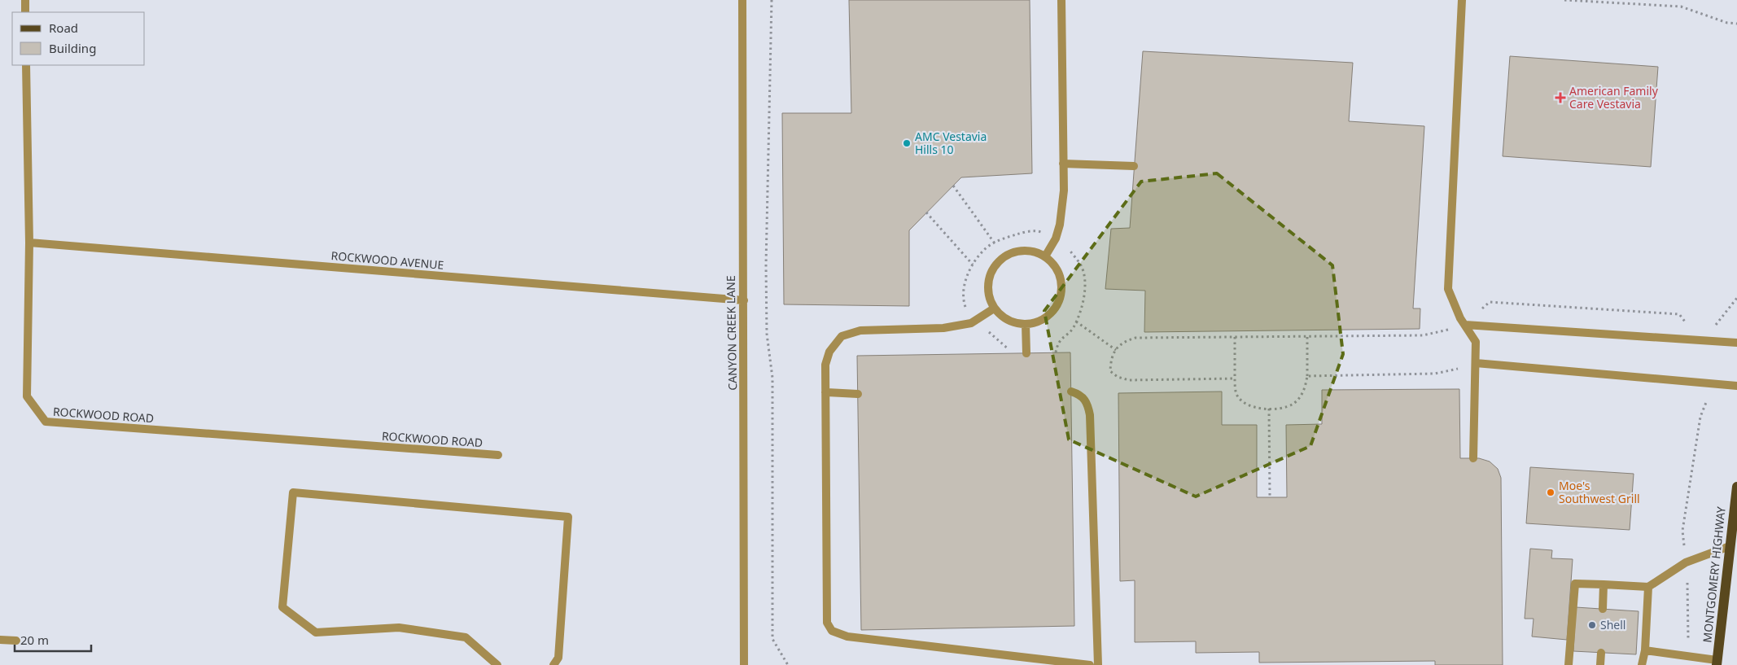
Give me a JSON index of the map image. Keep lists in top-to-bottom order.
{
  "streets": {
    "main road": ["MONTGOMERY HIGHWAY"],
    "street": ["ROCKWOOD AVENUE", "CANYON CREEK LANE", "ROCKWOOD ROAD"]
  },
  "crossings": [
    ["ROCKWOOD AVENUE", "CANYON CREEK LANE"],
    ["ROCKWOOD AVENUE", "ROCKWOOD ROAD"]
  ],
  "places": {
    "health": ["American Family Care Vestavia"],
    "other": ["AMC Vestavia Hills 10", "Moe's Southwest Grill", "Shell"]
  },
  "legend": ["Road", "Building"],
  "scale_bar": "20 m"
}
